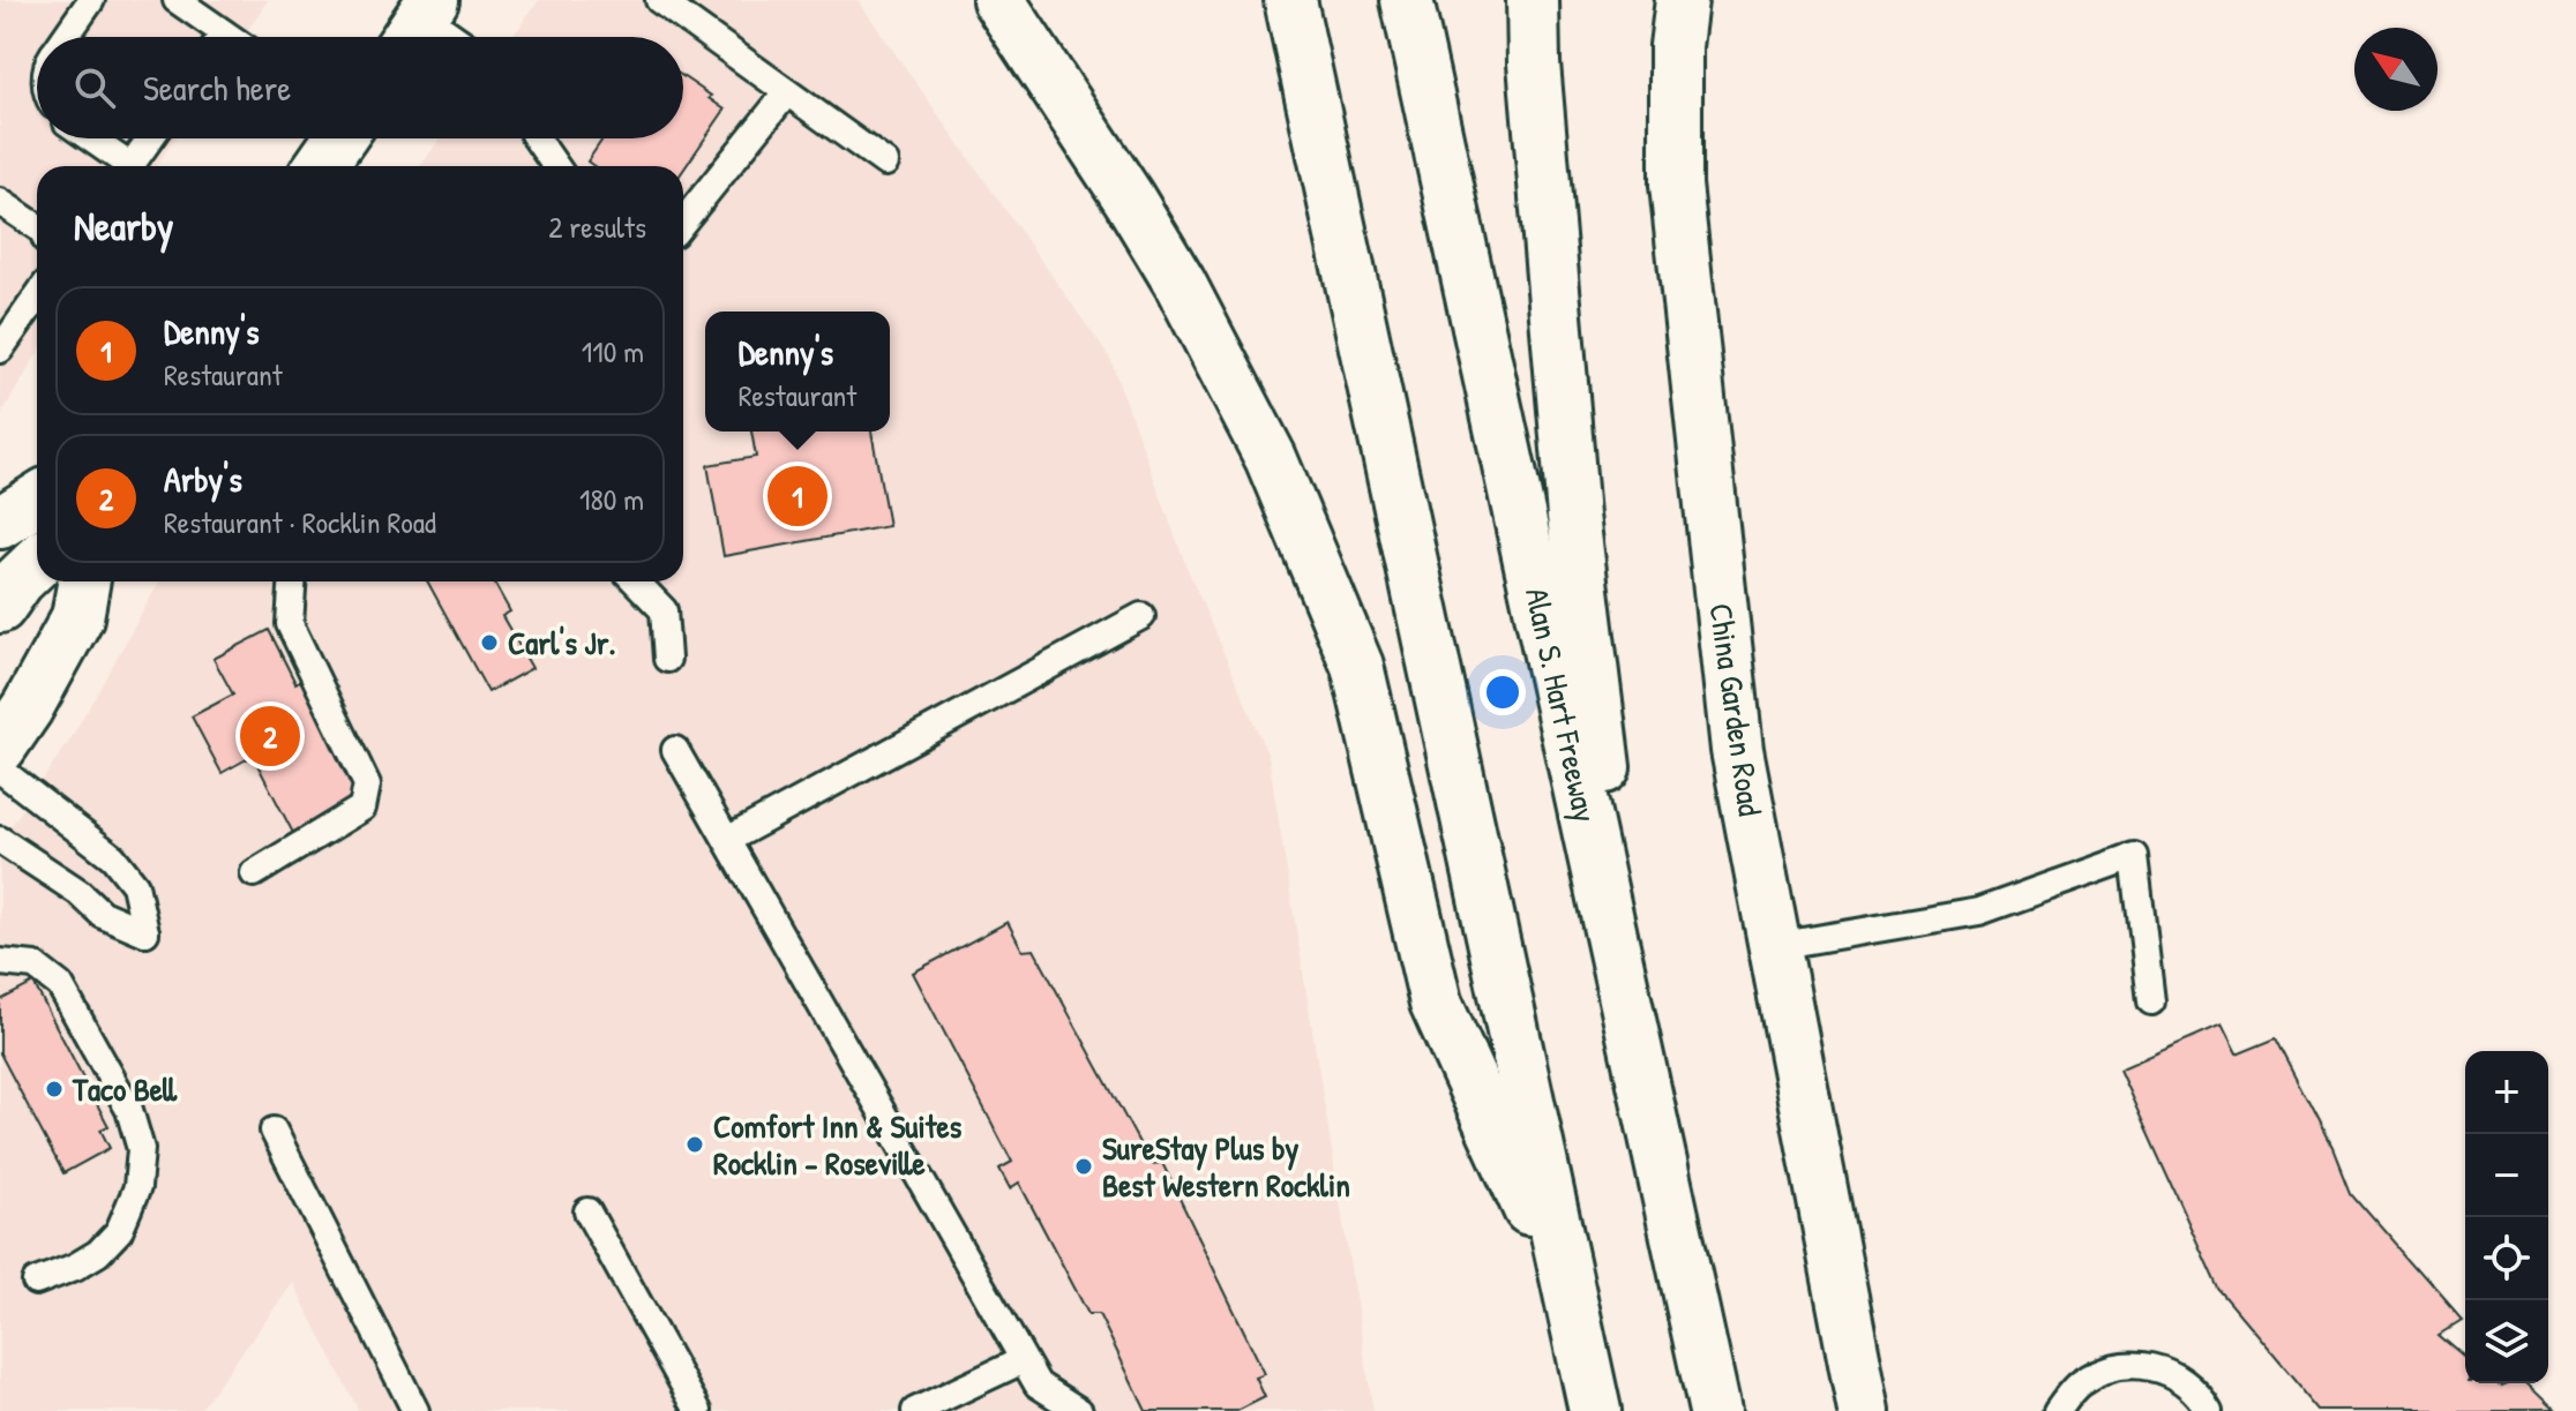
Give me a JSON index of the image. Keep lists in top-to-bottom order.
{
  "streets": {
    "main road": ["Alan S. Hart Freeway", "China Garden Road"]
  },
  "places": [
    "Carl's Jr.",
    "Taco Bell",
    "Comfort Inn & Suites Rocklin - Roseville",
    "SureStay Plus by Best Western Rocklin"
  ],
  "north": "top left",
  "page": {
    "search": "Search here",
    "heading": ["Nearby", "2 results"],
    "list": [
      {
        "mark": "1",
        "name": "Denny's",
        "note": "Restaurant",
        "value": "110 m"
      },
      {
        "mark": "2",
        "name": "Arby's",
        "note": "Restaurant · Rocklin Road",
        "value": "180 m"
      }
    ],
    "popup": ["Denny's", "Restaurant"],
    "pins": ["1", "2"],
    "map_buttons": ["+", "−"]
  }
}
